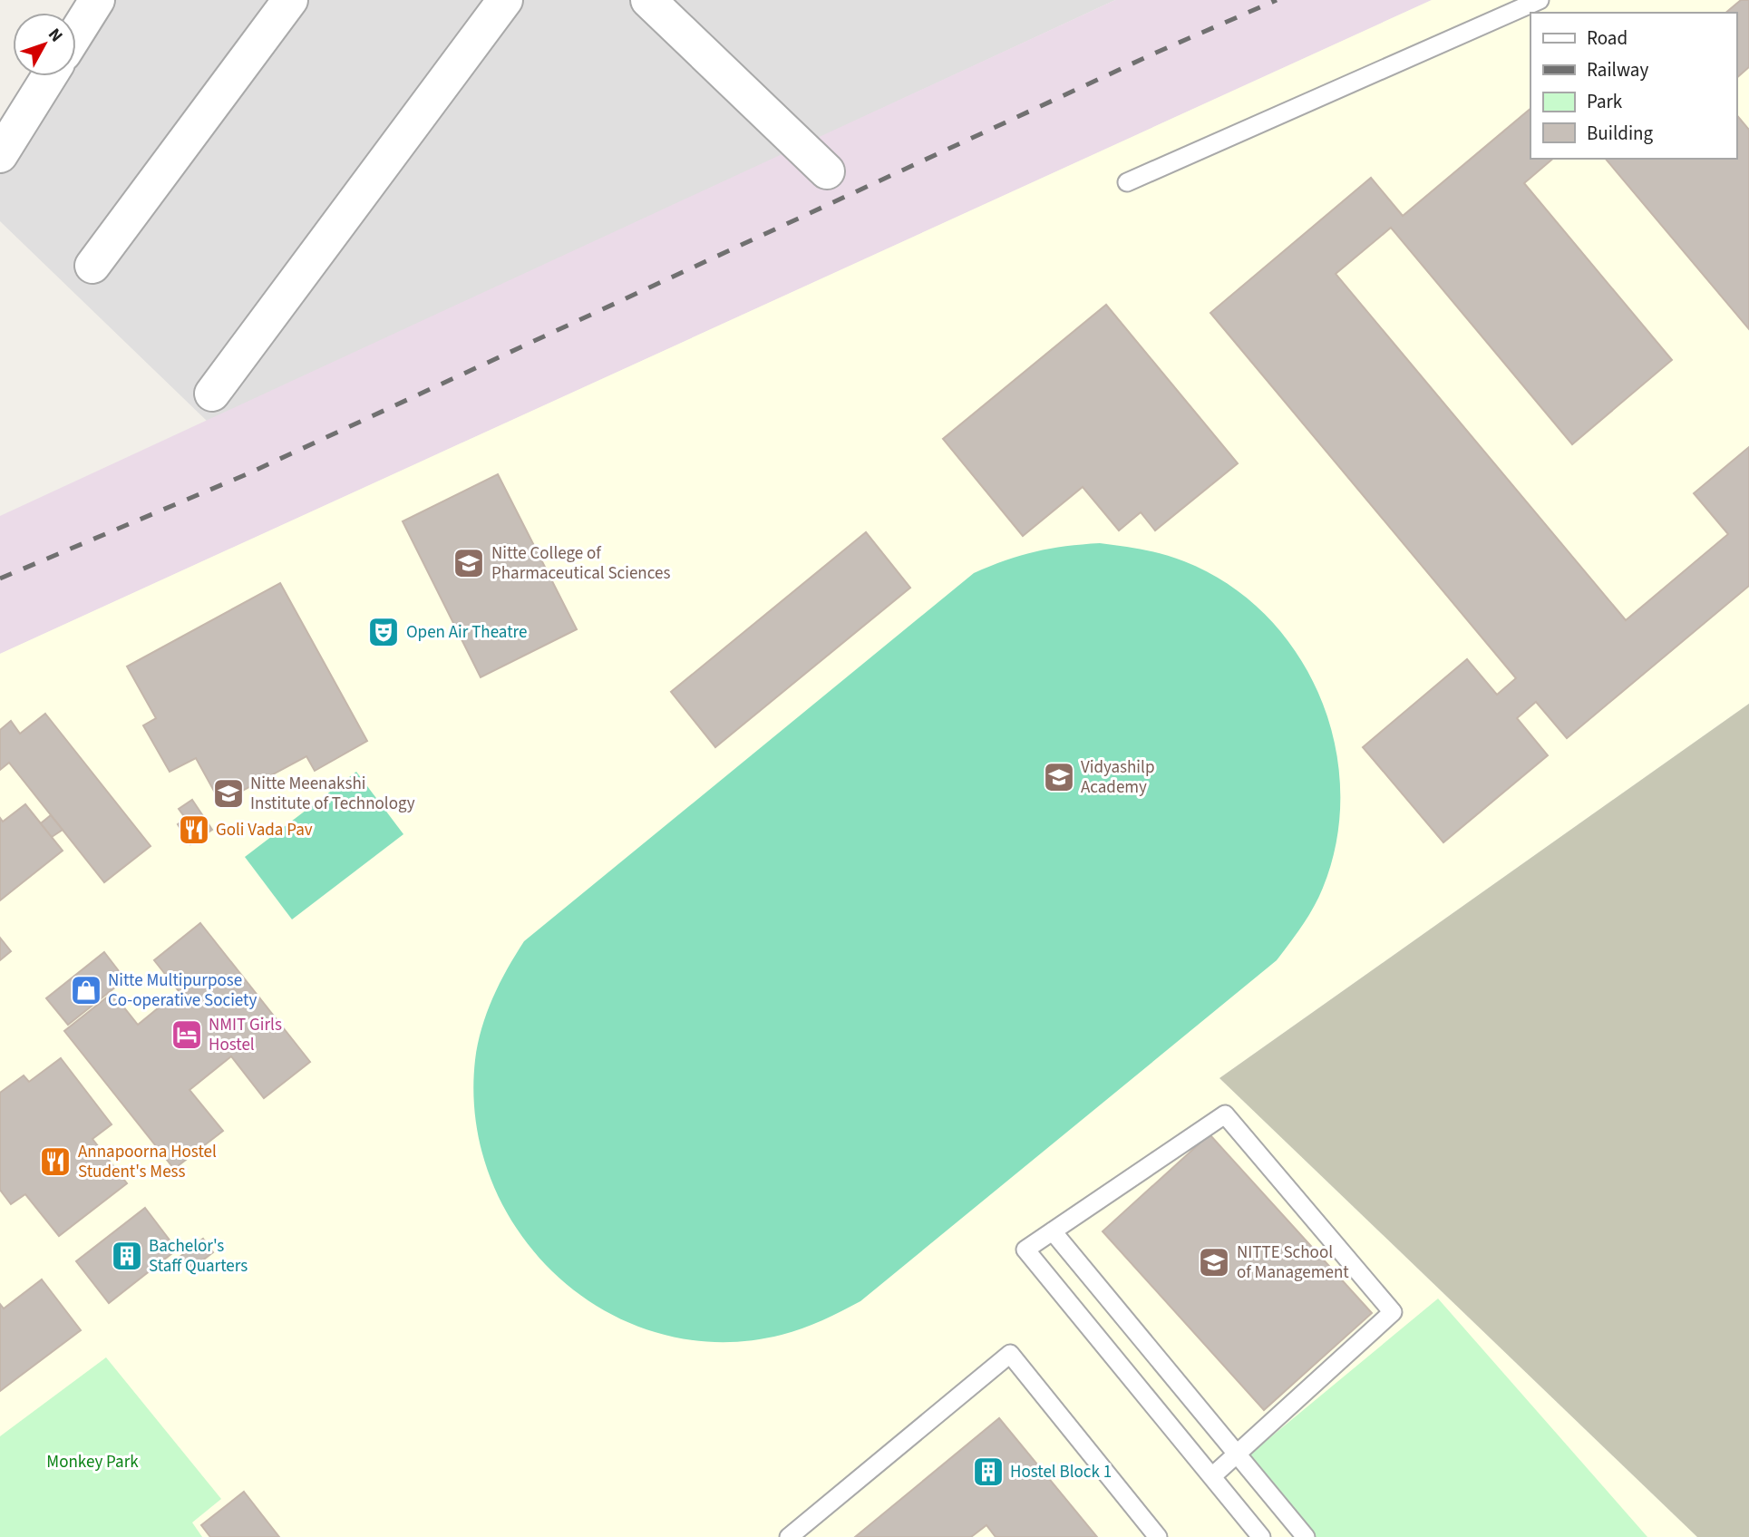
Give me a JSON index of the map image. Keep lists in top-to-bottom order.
{
  "parks": ["Monkey Park"],
  "places": {
    "school or university": [
      "Nitte College of Pharmaceutical Sciences",
      "Vidyashilp Academy",
      "Nitte Meenakshi Institute of Technology",
      "NITTE School of Management"
    ],
    "theatre": ["Open Air Theatre"],
    "restaurant": ["Goli Vada Pav", "Annapoorna Hostel Student's Mess"],
    "shop": ["Nitte Multipurpose Co-operative Society"],
    "hotel": ["NMIT Girls Hostel"],
    "building": ["Bachelor's Staff Quarters", "Hostel Block 1"]
  },
  "legend": [
    "Road",
    "Railway",
    "Park",
    "Building"
  ],
  "north": "top right"
}
